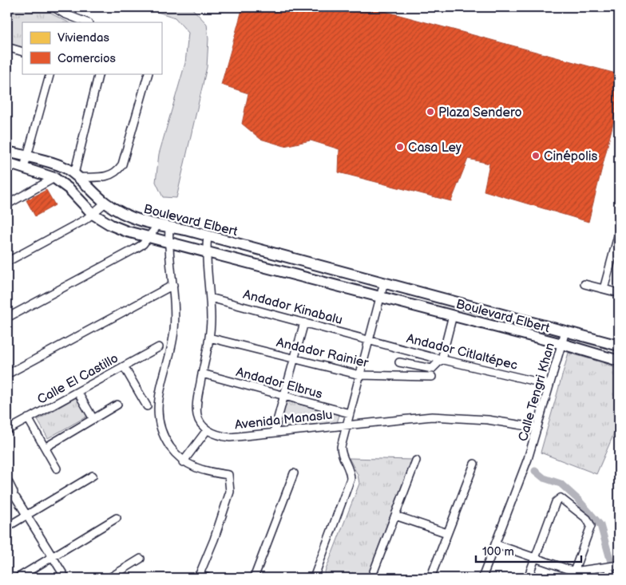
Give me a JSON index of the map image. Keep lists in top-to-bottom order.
{
  "streets": {
    "street": [
      "Boulevard Elbert",
      "Andador Kinabalu",
      "Andador Citlaltépec",
      "Andador Rainier",
      "Calle El Castillo",
      "Andador Elbrus",
      "Calle Tengri Khan",
      "Avenida Manaslu"
    ]
  },
  "crossings": [
    ["Boulevard Elbert", "Calle Tengri Khan"],
    ["Andador Kinabalu", "Andador Citlaltépec"],
    ["Andador Citlaltépec", "Calle Tengri Khan"],
    ["Calle Tengri Khan", "Avenida Manaslu"]
  ],
  "places": ["Plaza Sendero", "Casa Ley", "Cinépolis"],
  "legend": ["Viviendas", "Comercios"],
  "scale_bar": "100 m"
}
